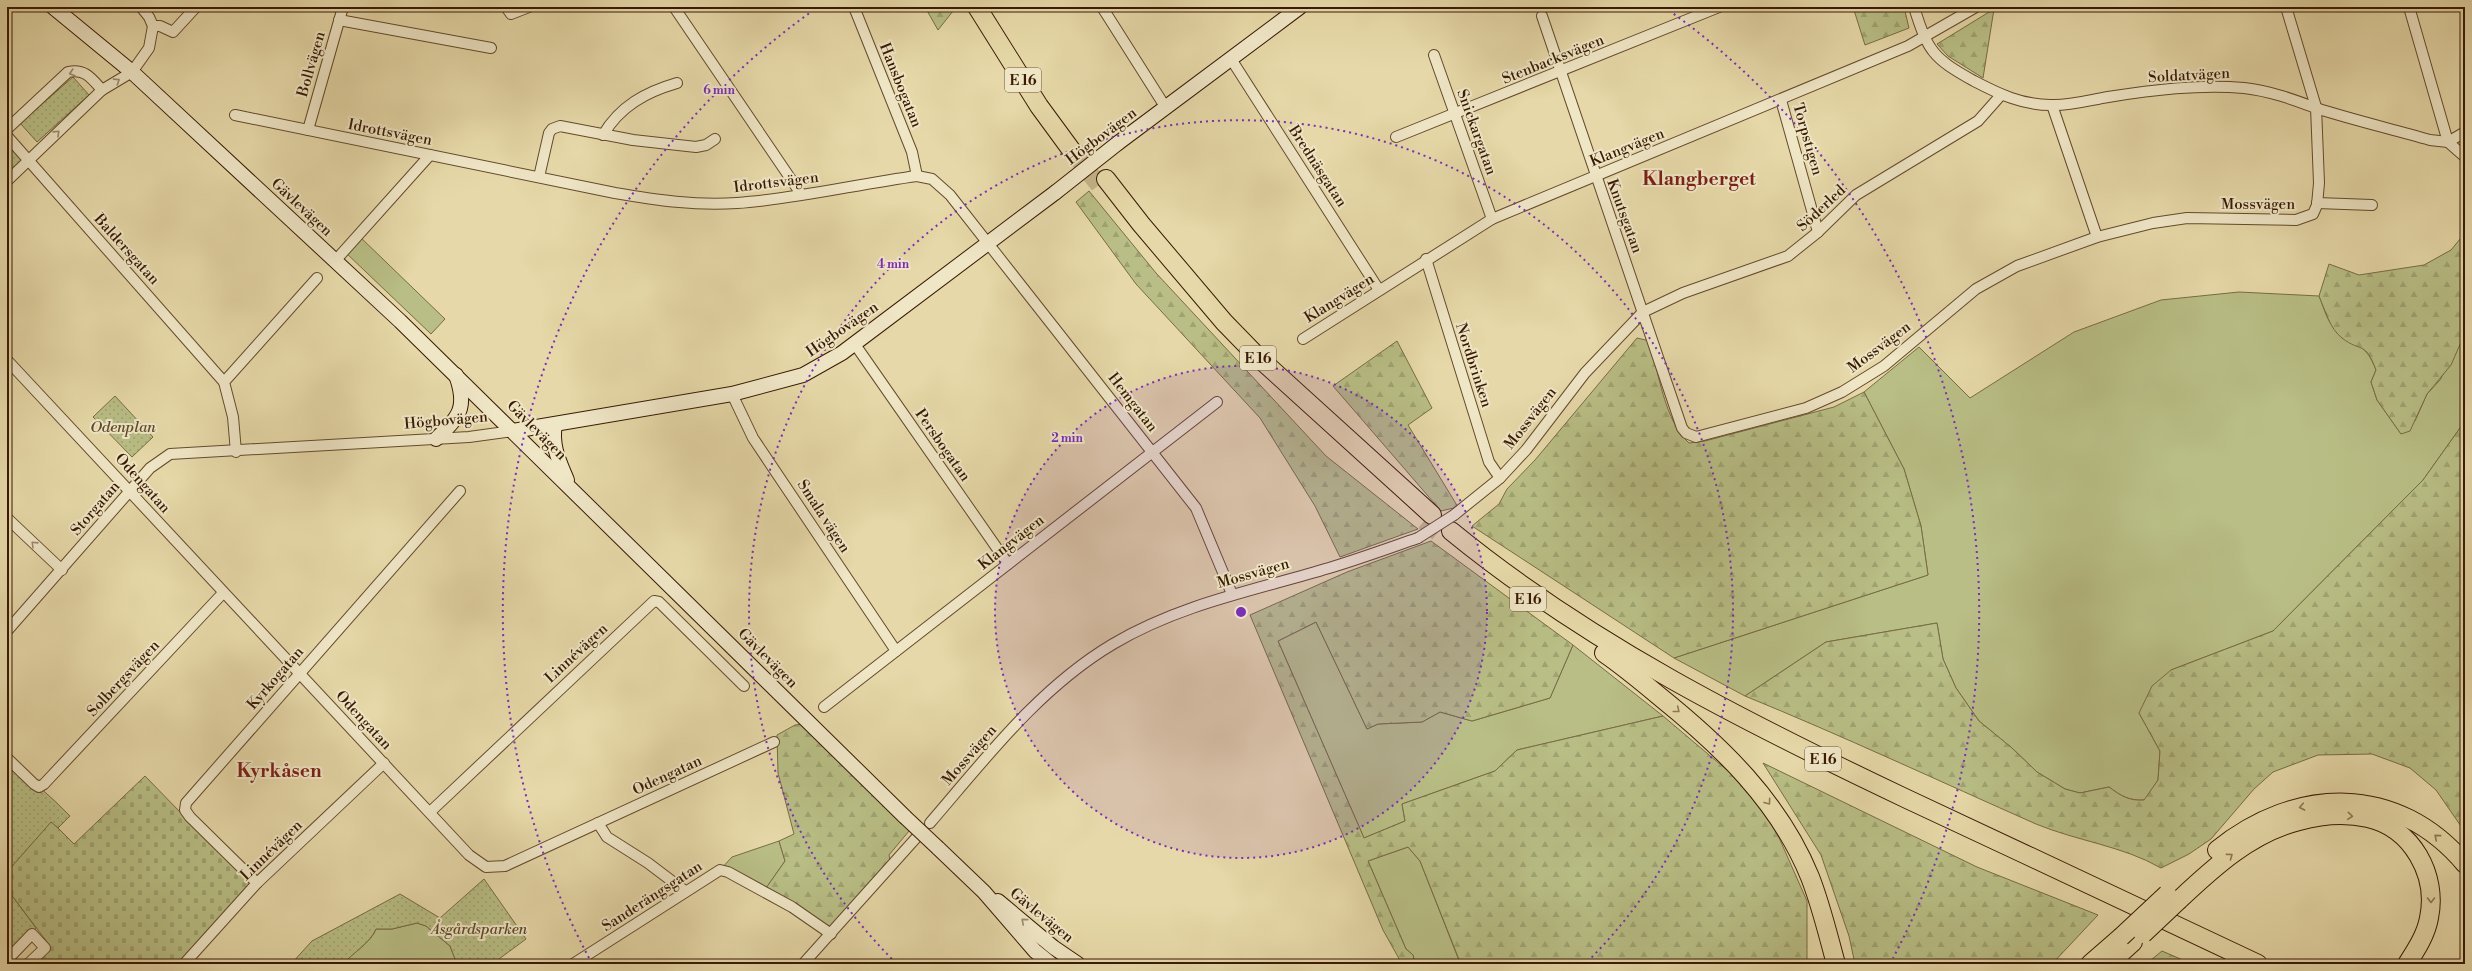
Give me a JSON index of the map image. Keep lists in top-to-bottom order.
{
  "streets": {
    "highway": ["E 16"],
    "main road": ["Högbovägen", "Gävlevägen"],
    "street": [
      "Stenbacksvägen",
      "Bollvägen",
      "Soldatvägen",
      "Hansbogatan",
      "Idrottsvägen",
      "Snickargatan",
      "Torpstigen",
      "Klangvägen",
      "Brednäsgatan",
      "Mossvägen",
      "Söderled",
      "Knutsgatan",
      "Baldersgatan",
      "Nordbrinken",
      "Hemgatan",
      "Persbogatan",
      "Odengatan",
      "Storgatan",
      "Smala vägen",
      "Linnévägen",
      "Solbergsvägen",
      "Kyrkogatan",
      "Sanderängsgatan"
    ]
  },
  "crossings": [
    ["Stenbacksvägen", "Snickargatan"],
    ["Stenbacksvägen", "Knutsgatan"],
    ["Bollvägen", "Idrottsvägen"],
    ["Soldatvägen", "Klangvägen"],
    ["Soldatvägen", "Mossvägen"],
    ["Soldatvägen", "Söderled"],
    ["E 16", "Mossvägen"],
    ["Hansbogatan", "Idrottsvägen"],
    ["Idrottsvägen", "Högbovägen"],
    ["Idrottsvägen", "Hemgatan"],
    ["Snickargatan", "Klangvägen"],
    ["Högbovägen", "Brednäsgatan"],
    ["Högbovägen", "Gävlevägen"],
    ["Högbovägen", "Hemgatan"],
    ["Högbovägen", "Persbogatan"],
    ["Högbovägen", "Storgatan"],
    ["Högbovägen", "Smala vägen"],
    ["Torpstigen", "Klangvägen"],
    ["Torpstigen", "Söderled"],
    ["Klangvägen", "Brednäsgatan"],
    ["Klangvägen", "Knutsgatan"],
    ["Klangvägen", "Nordbrinken"],
    ["Klangvägen", "Hemgatan"],
    ["Klangvägen", "Persbogatan"],
    ["Klangvägen", "Smala vägen"],
    ["Mossvägen", "Söderled"],
    ["Mossvägen", "Knutsgatan"],
    ["Mossvägen", "Nordbrinken"],
    ["Mossvägen", "Hemgatan"],
    ["Söderled", "Knutsgatan"],
    ["Odengatan", "Storgatan"],
    ["Odengatan", "Linnévägen"],
    ["Odengatan", "Solbergsvägen"],
    ["Odengatan", "Kyrkogatan"],
    ["Linnévägen", "Kyrkogatan"]
  ],
  "districts": ["Klangberget", "Kyrkåsen"],
  "parks": ["Odenplan", "Åsgårdsparken"],
  "rings": ["6 min", "4 min", "2 min"]
}
